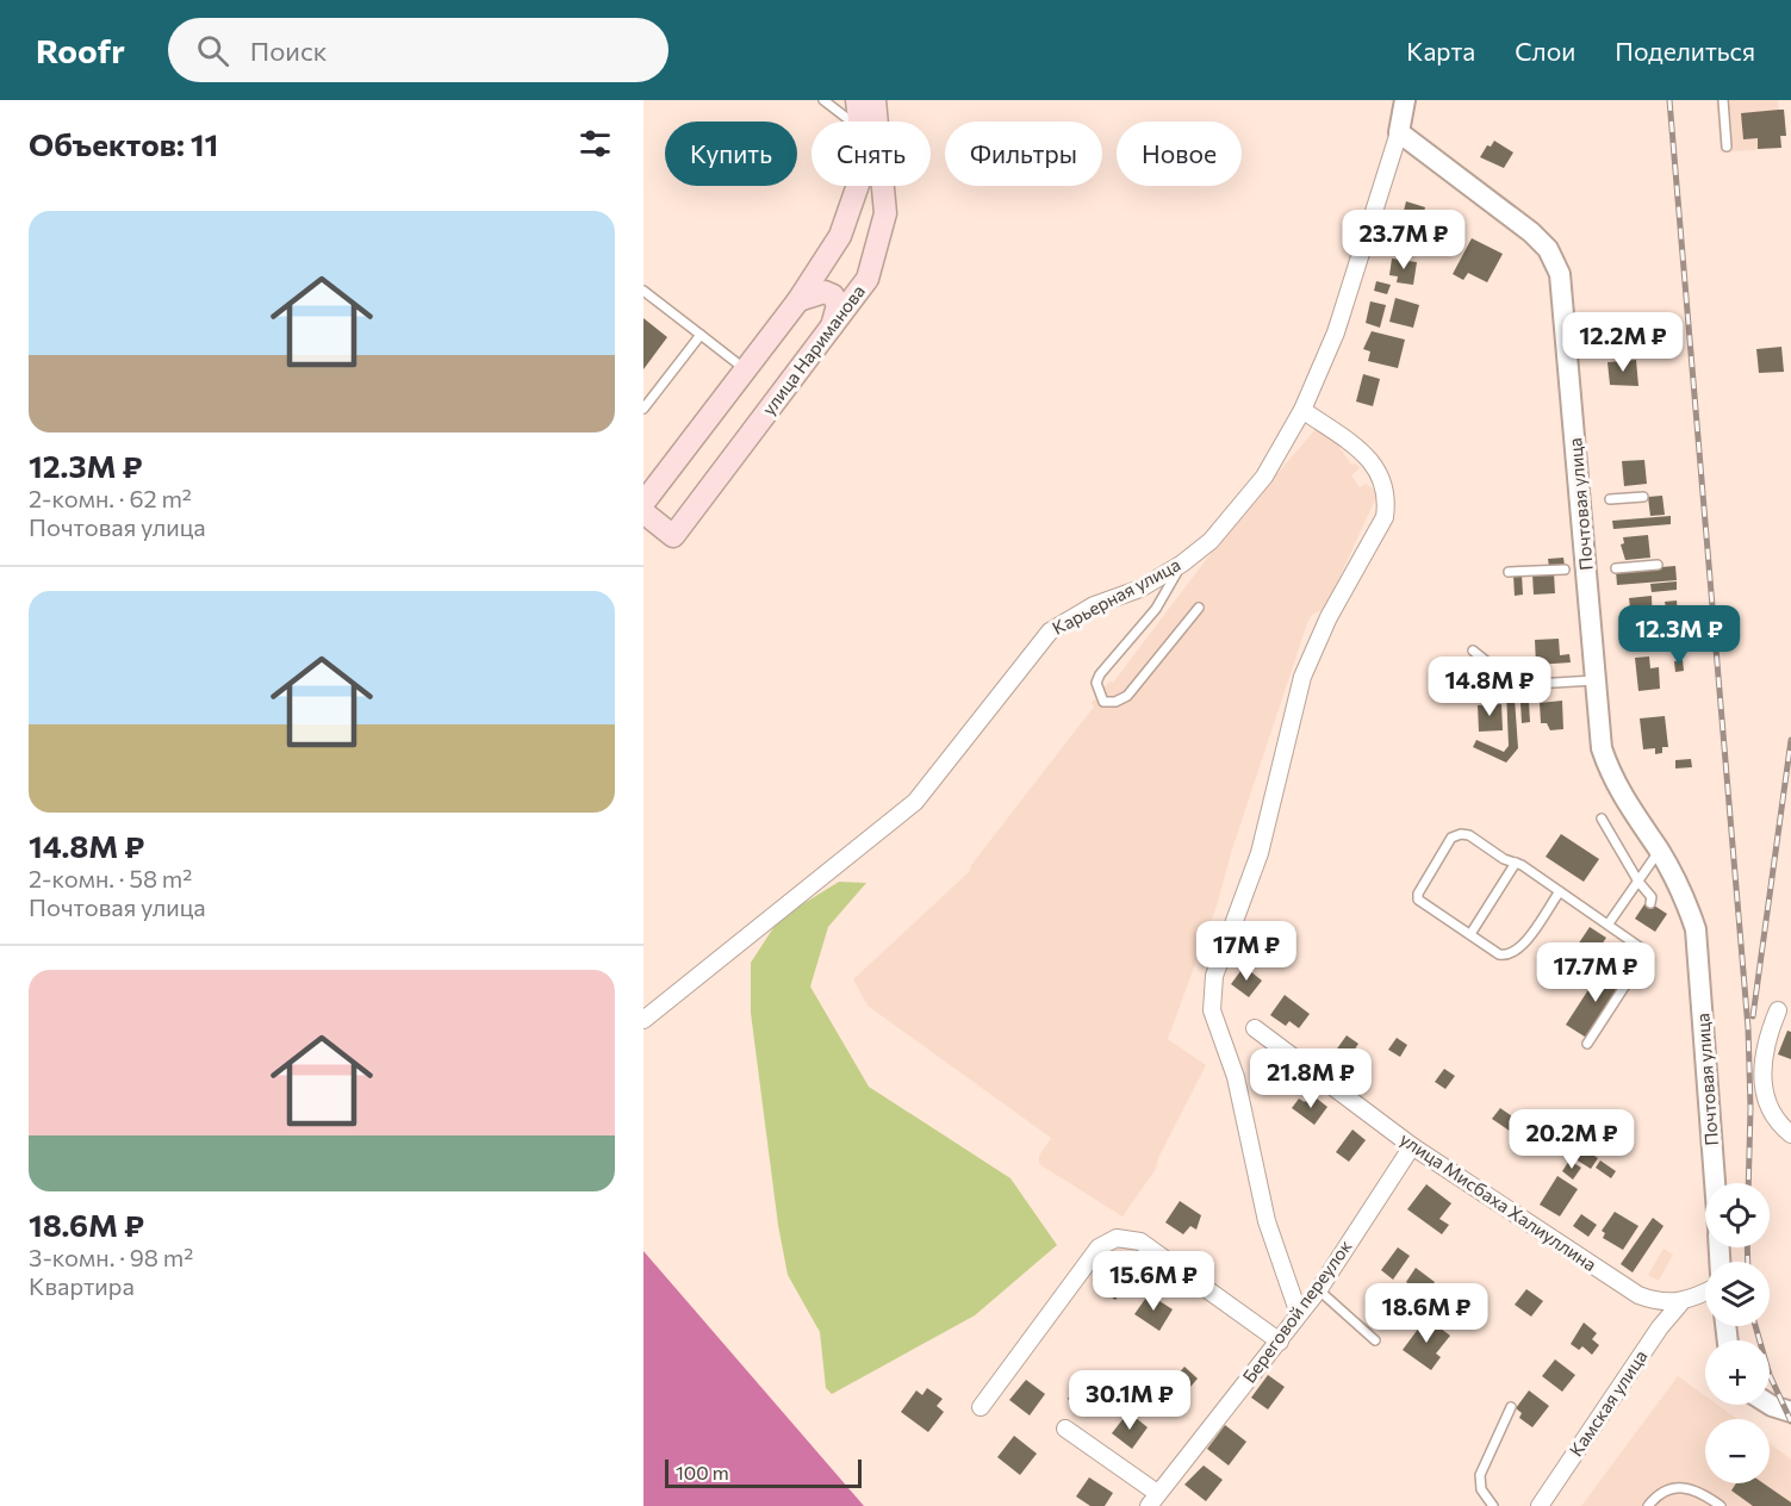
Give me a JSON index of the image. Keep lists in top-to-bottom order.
{
  "streets": {
    "main road": ["улица Нариманова"],
    "street": [
      "Почтовая улица",
      "Карьерная улица",
      "улица Мисбаха Халиуллина",
      "Береговой переулок",
      "Камская улица"
    ]
  },
  "crossings": [
    ["Почтовая улица", "Карьерная улица"],
    ["улица Мисбаха Халиуллина", "Береговой переулок"],
    ["улица Мисбаха Халиуллина", "Камская улица"]
  ],
  "scale_bar": "100 m",
  "page": {
    "header": "Roofr",
    "search": "Поиск",
    "nav": ["Карта", "Слои", "Поделиться"],
    "heading": "Объектов: 11",
    "chip": [
      "Купить",
      "Снять",
      "Фильтры",
      "Новое"
    ],
    "list": [
      {
        "name": "12.3M ₽",
        "note": "2-комн. · 62 m² · Почтовая улица"
      },
      {
        "name": "14.8M ₽",
        "note": "2-комн. · 58 m² · Почтовая улица"
      },
      {
        "name": "18.6M ₽",
        "note": "3-комн. · 98 m² · Квартира"
      }
    ],
    "price": [
      "23.7M ₽",
      "12.2M ₽",
      "12.3M ₽",
      "14.8M ₽",
      "17M ₽",
      "17.7M ₽",
      "21.8M ₽",
      "20.2M ₽",
      "15.6M ₽",
      "18.6M ₽",
      "30.1M ₽"
    ],
    "map_buttons": ["+", "−"],
    "scale": "100 m"
  }
}
